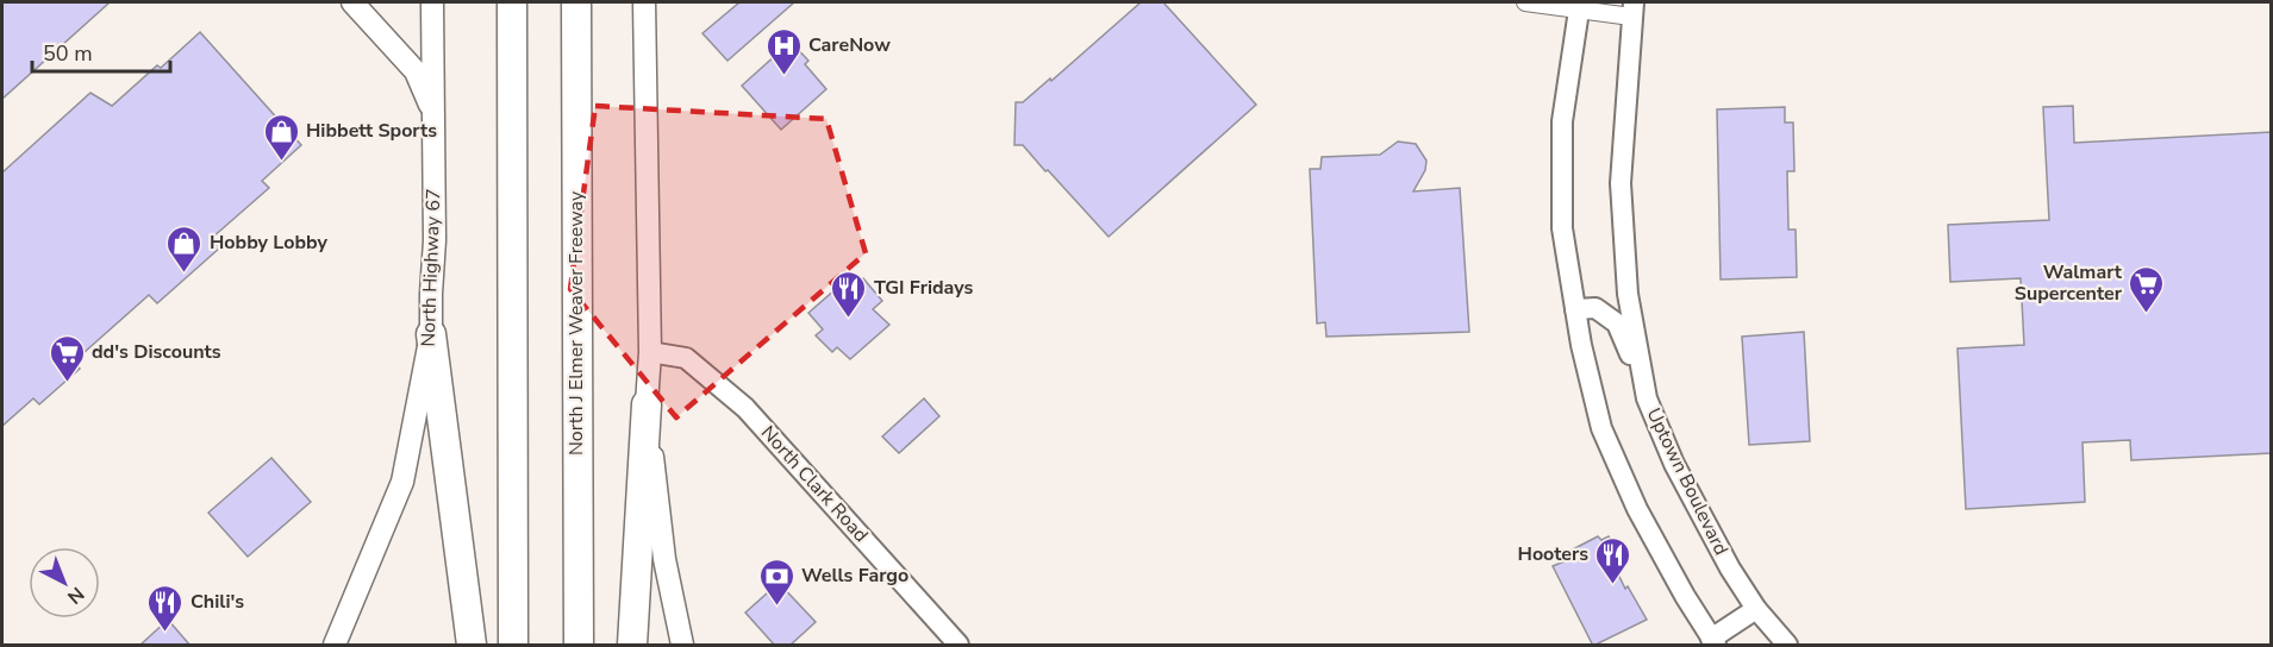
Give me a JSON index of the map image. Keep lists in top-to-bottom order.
{
  "streets": {
    "highway": ["North J Elmer Weaver Freeway"],
    "main road": ["North Highway 67"],
    "street": ["Uptown Boulevard", "North Clark Road"]
  },
  "places": {
    "hospital": ["CareNow"],
    "shop": ["Hibbett Sports", "Hobby Lobby"],
    "supermarket": ["Walmart Supercenter", "dd's Discounts"],
    "restaurant": ["TGI Fridays", "Hooters", "Chili's"],
    "bank": ["Wells Fargo"]
  },
  "scale_bar": "50 m",
  "north": "bottom right"
}
